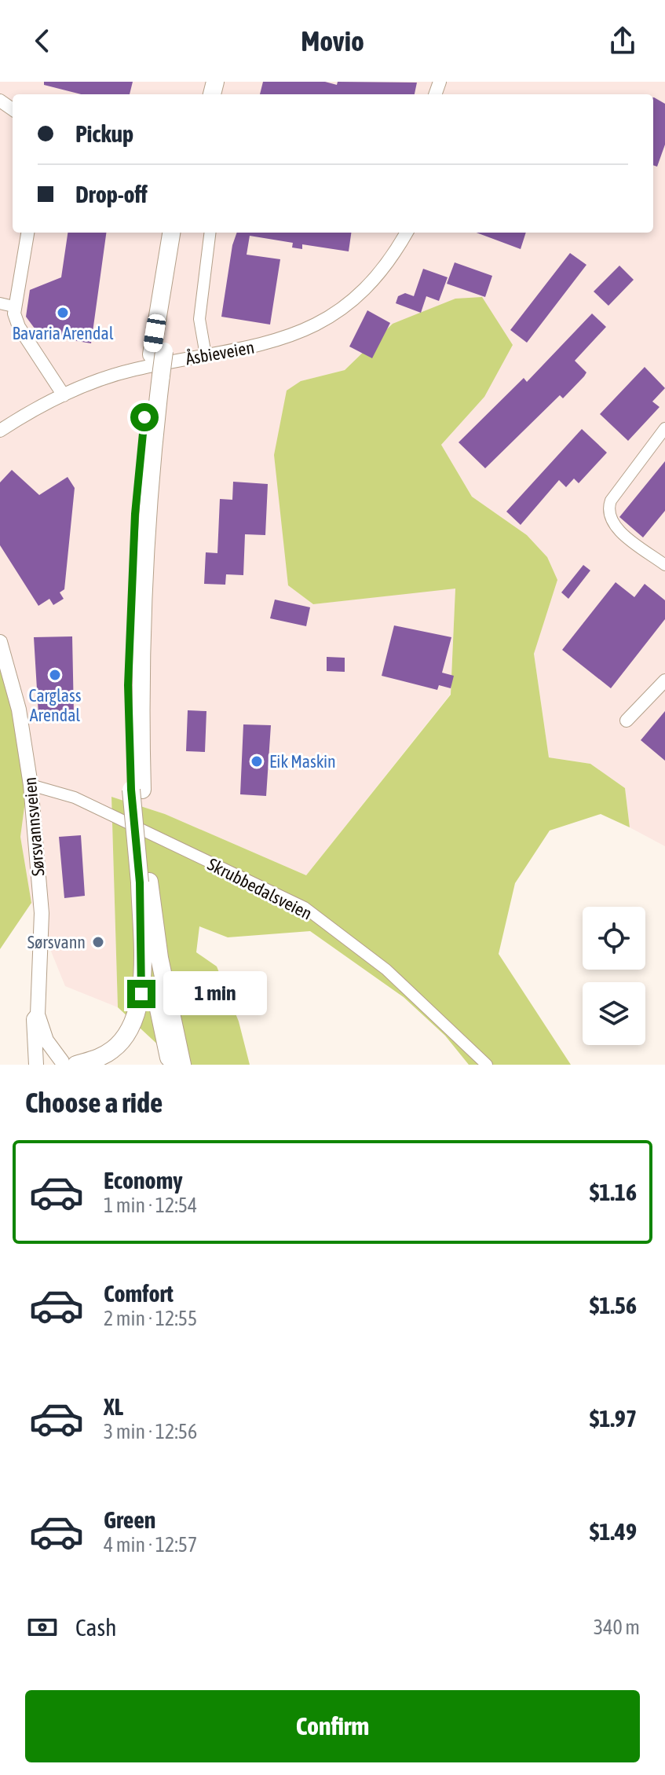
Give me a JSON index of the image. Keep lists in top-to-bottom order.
{
  "streets": {
    "main road": ["Sørsvannsveien"],
    "street": ["Åsbieveien", "Skrubbedalsveien"]
  },
  "crossings": [
    ["Sørsvannsveien", "Skrubbedalsveien"]
  ],
  "places": [
    "Bavaria Arendal",
    "Carglass Arendal",
    "Eik Maskin",
    "Sørsvann"
  ],
  "page": {
    "header": "Movio",
    "banner": ["Pickup", "Drop-off"],
    "bubble": "1 min",
    "heading": "Choose a ride",
    "list": [
      {
        "name": "Economy",
        "note": "1 min · 12:54",
        "value": "$1.16"
      },
      {
        "name": "Comfort",
        "note": "2 min · 12:55",
        "value": "$1.56"
      },
      {
        "name": "XL",
        "note": "3 min · 12:56",
        "value": "$1.97"
      },
      {
        "name": "Green",
        "note": "4 min · 12:57",
        "value": "$1.49"
      }
    ],
    "pay": ["Cash", "340 m"],
    "buttons": "Confirm"
  }
}
